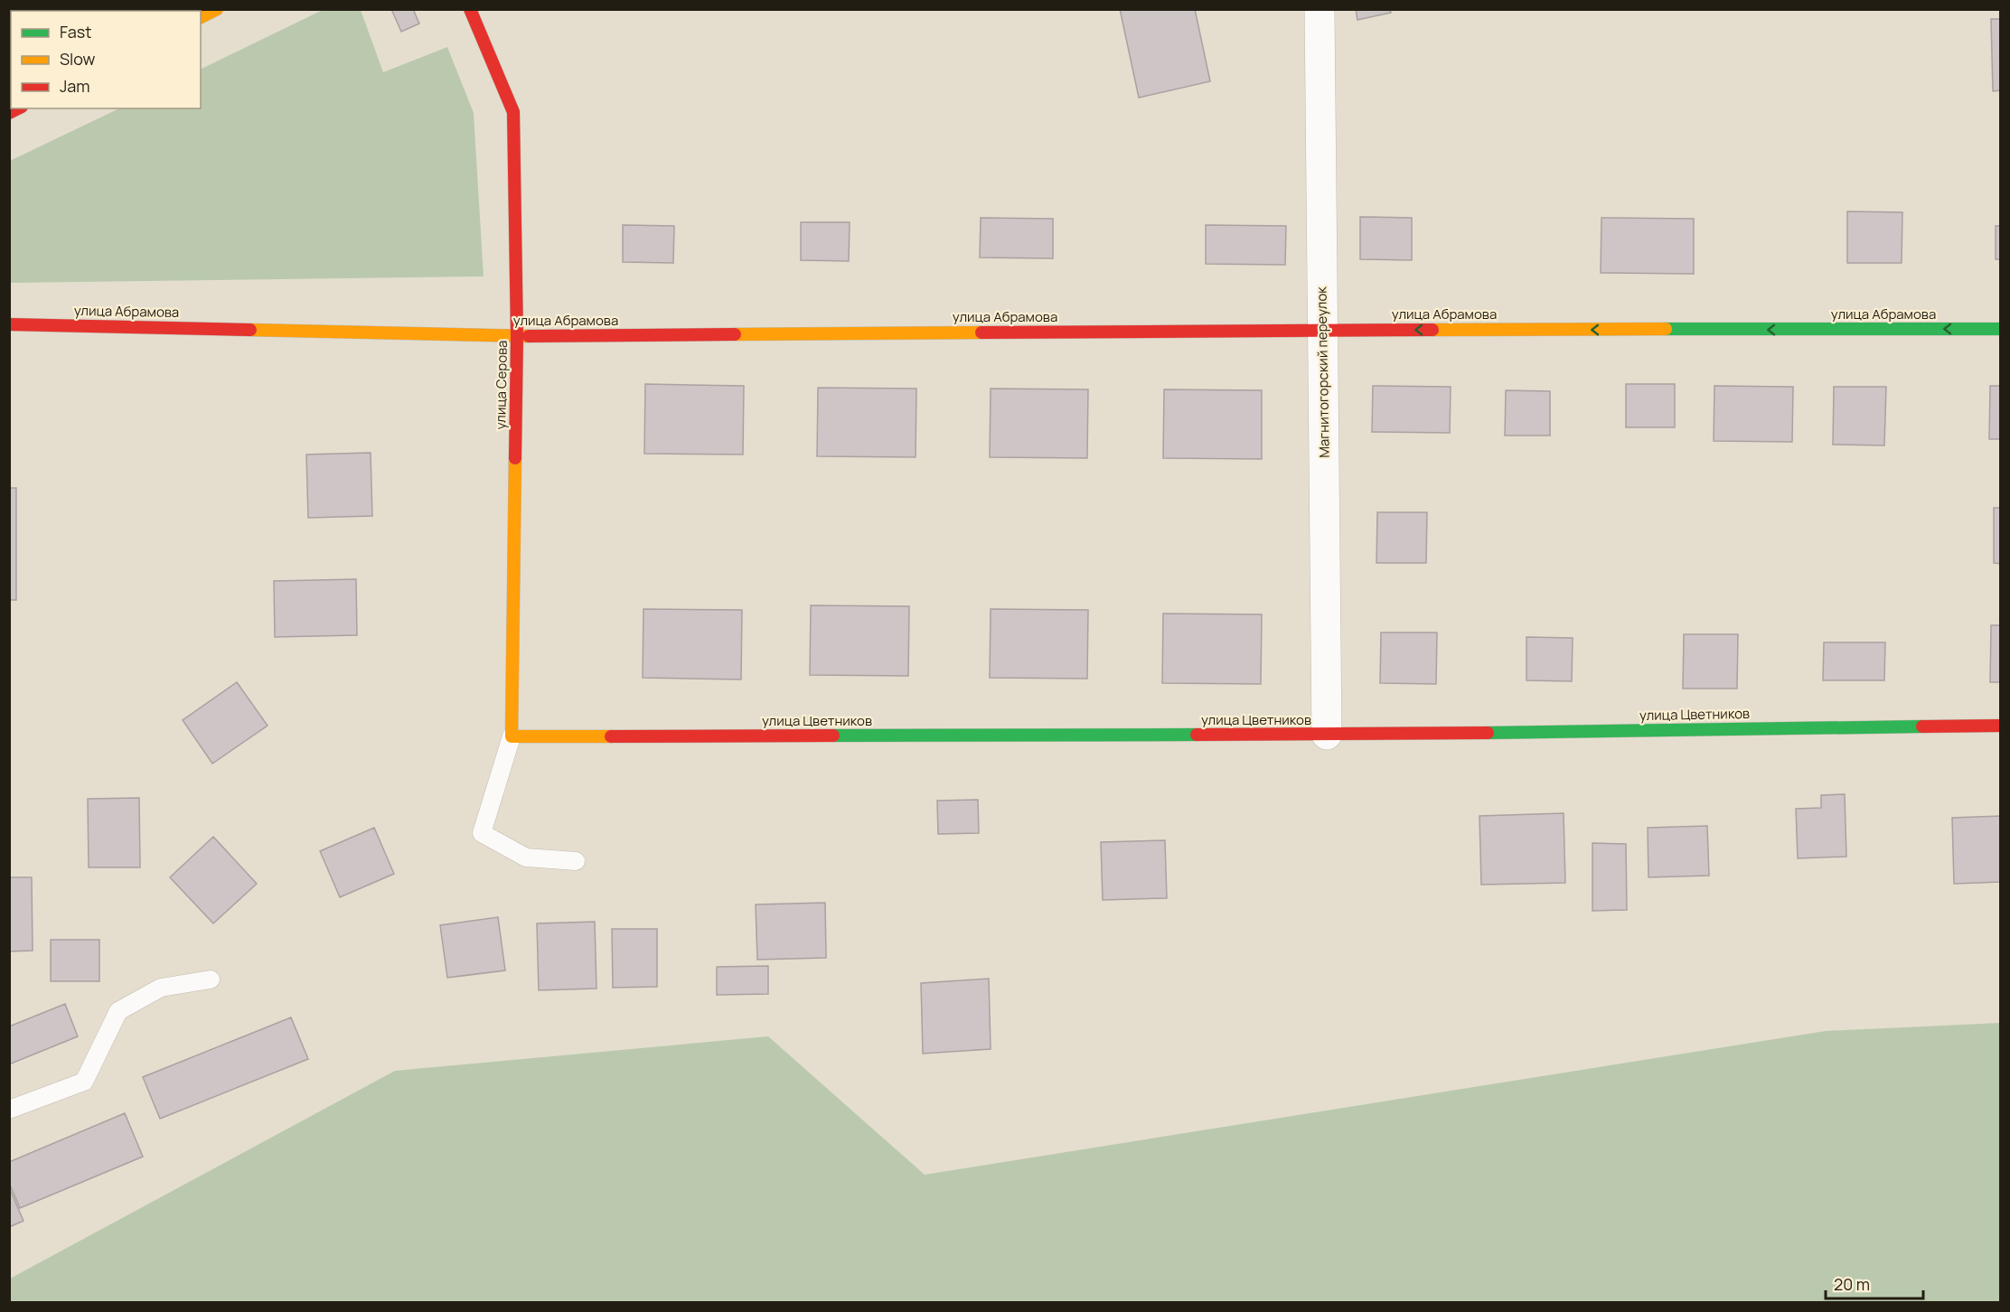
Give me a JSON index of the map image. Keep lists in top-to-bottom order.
{
  "streets": {
    "street": [
      "улица Абрамова",
      "Магнитогорский переулок",
      "улица Серова",
      "улица Цветников"
    ]
  },
  "crossings": [
    ["улица Абрамова", "Магнитогорский переулок"],
    ["улица Абрамова", "улица Серова"],
    ["Магнитогорский переулок", "улица Цветников"],
    ["улица Серова", "улица Цветников"]
  ],
  "legend": ["Fast", "Slow", "Jam"],
  "scale_bar": "20 m"
}
